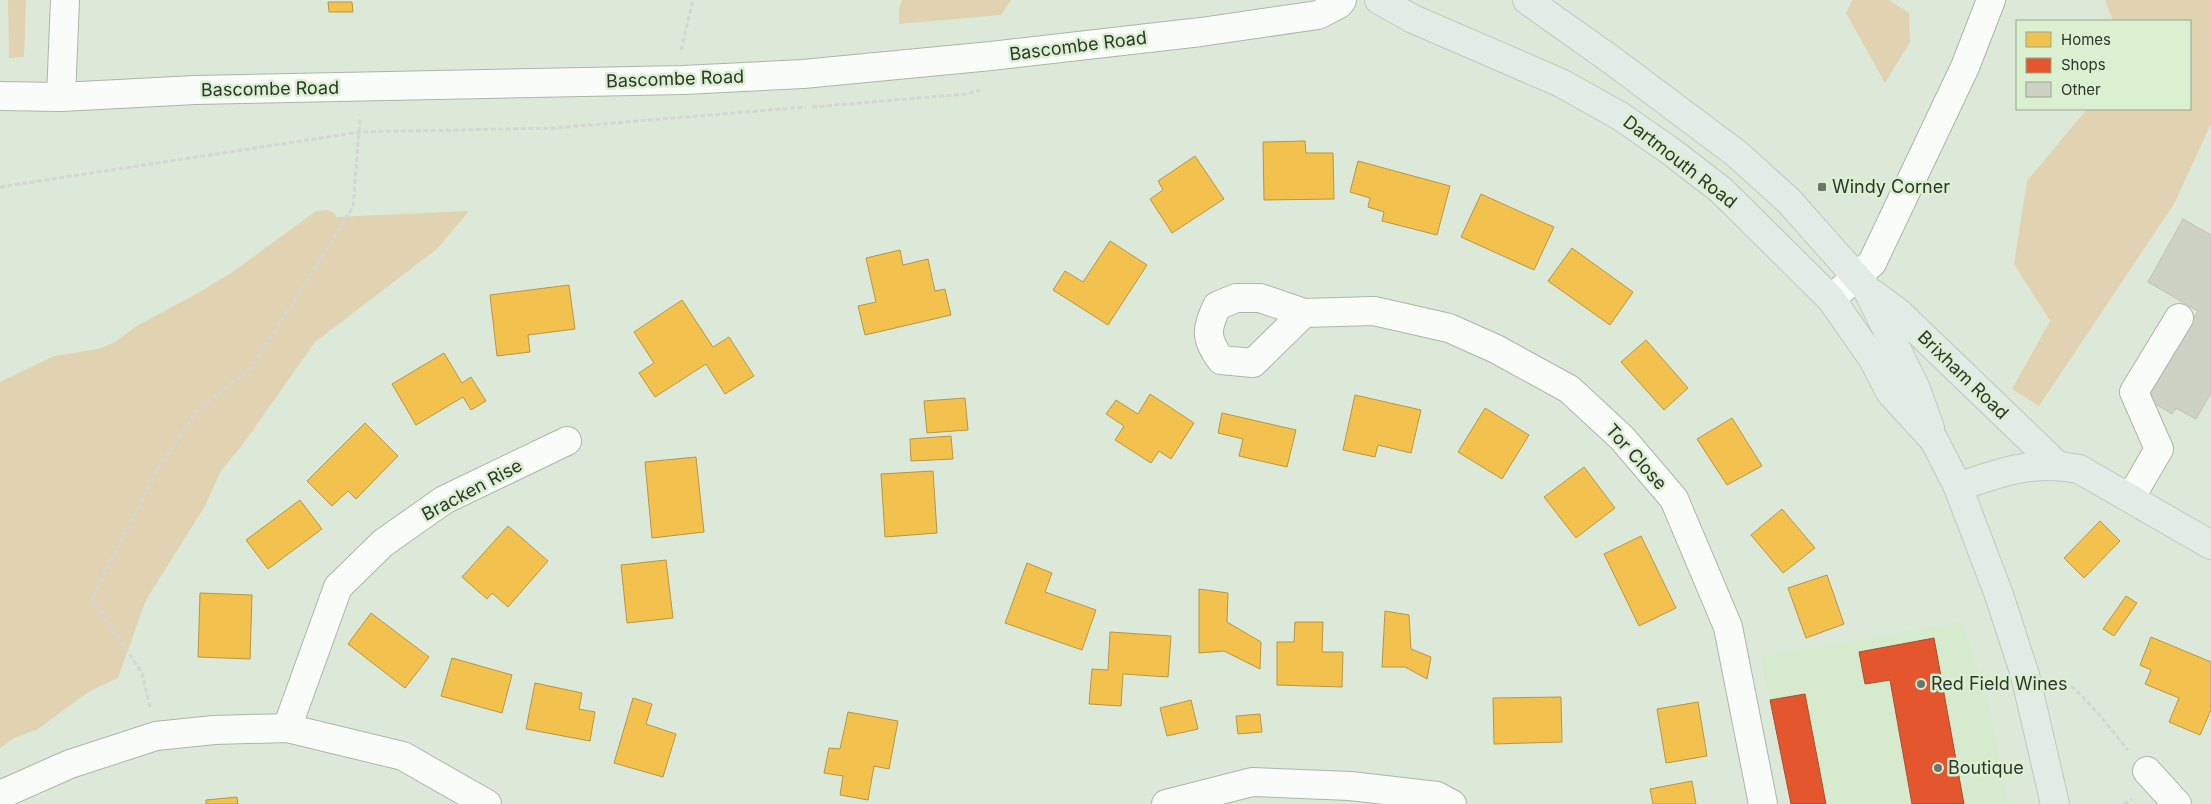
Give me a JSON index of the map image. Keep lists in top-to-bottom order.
{
  "streets": {
    "main road": ["Dartmouth Road", "Brixham Road"],
    "street": ["Bascombe Road", "Tor Close", "Bracken Rise"]
  },
  "crossings": [
    ["Dartmouth Road", "Brixham Road"]
  ],
  "places": {
    "transit": ["Windy Corner"],
    "other": ["Red Field Wines", "Boutique"]
  },
  "legend": ["Homes", "Shops", "Other"]
}
